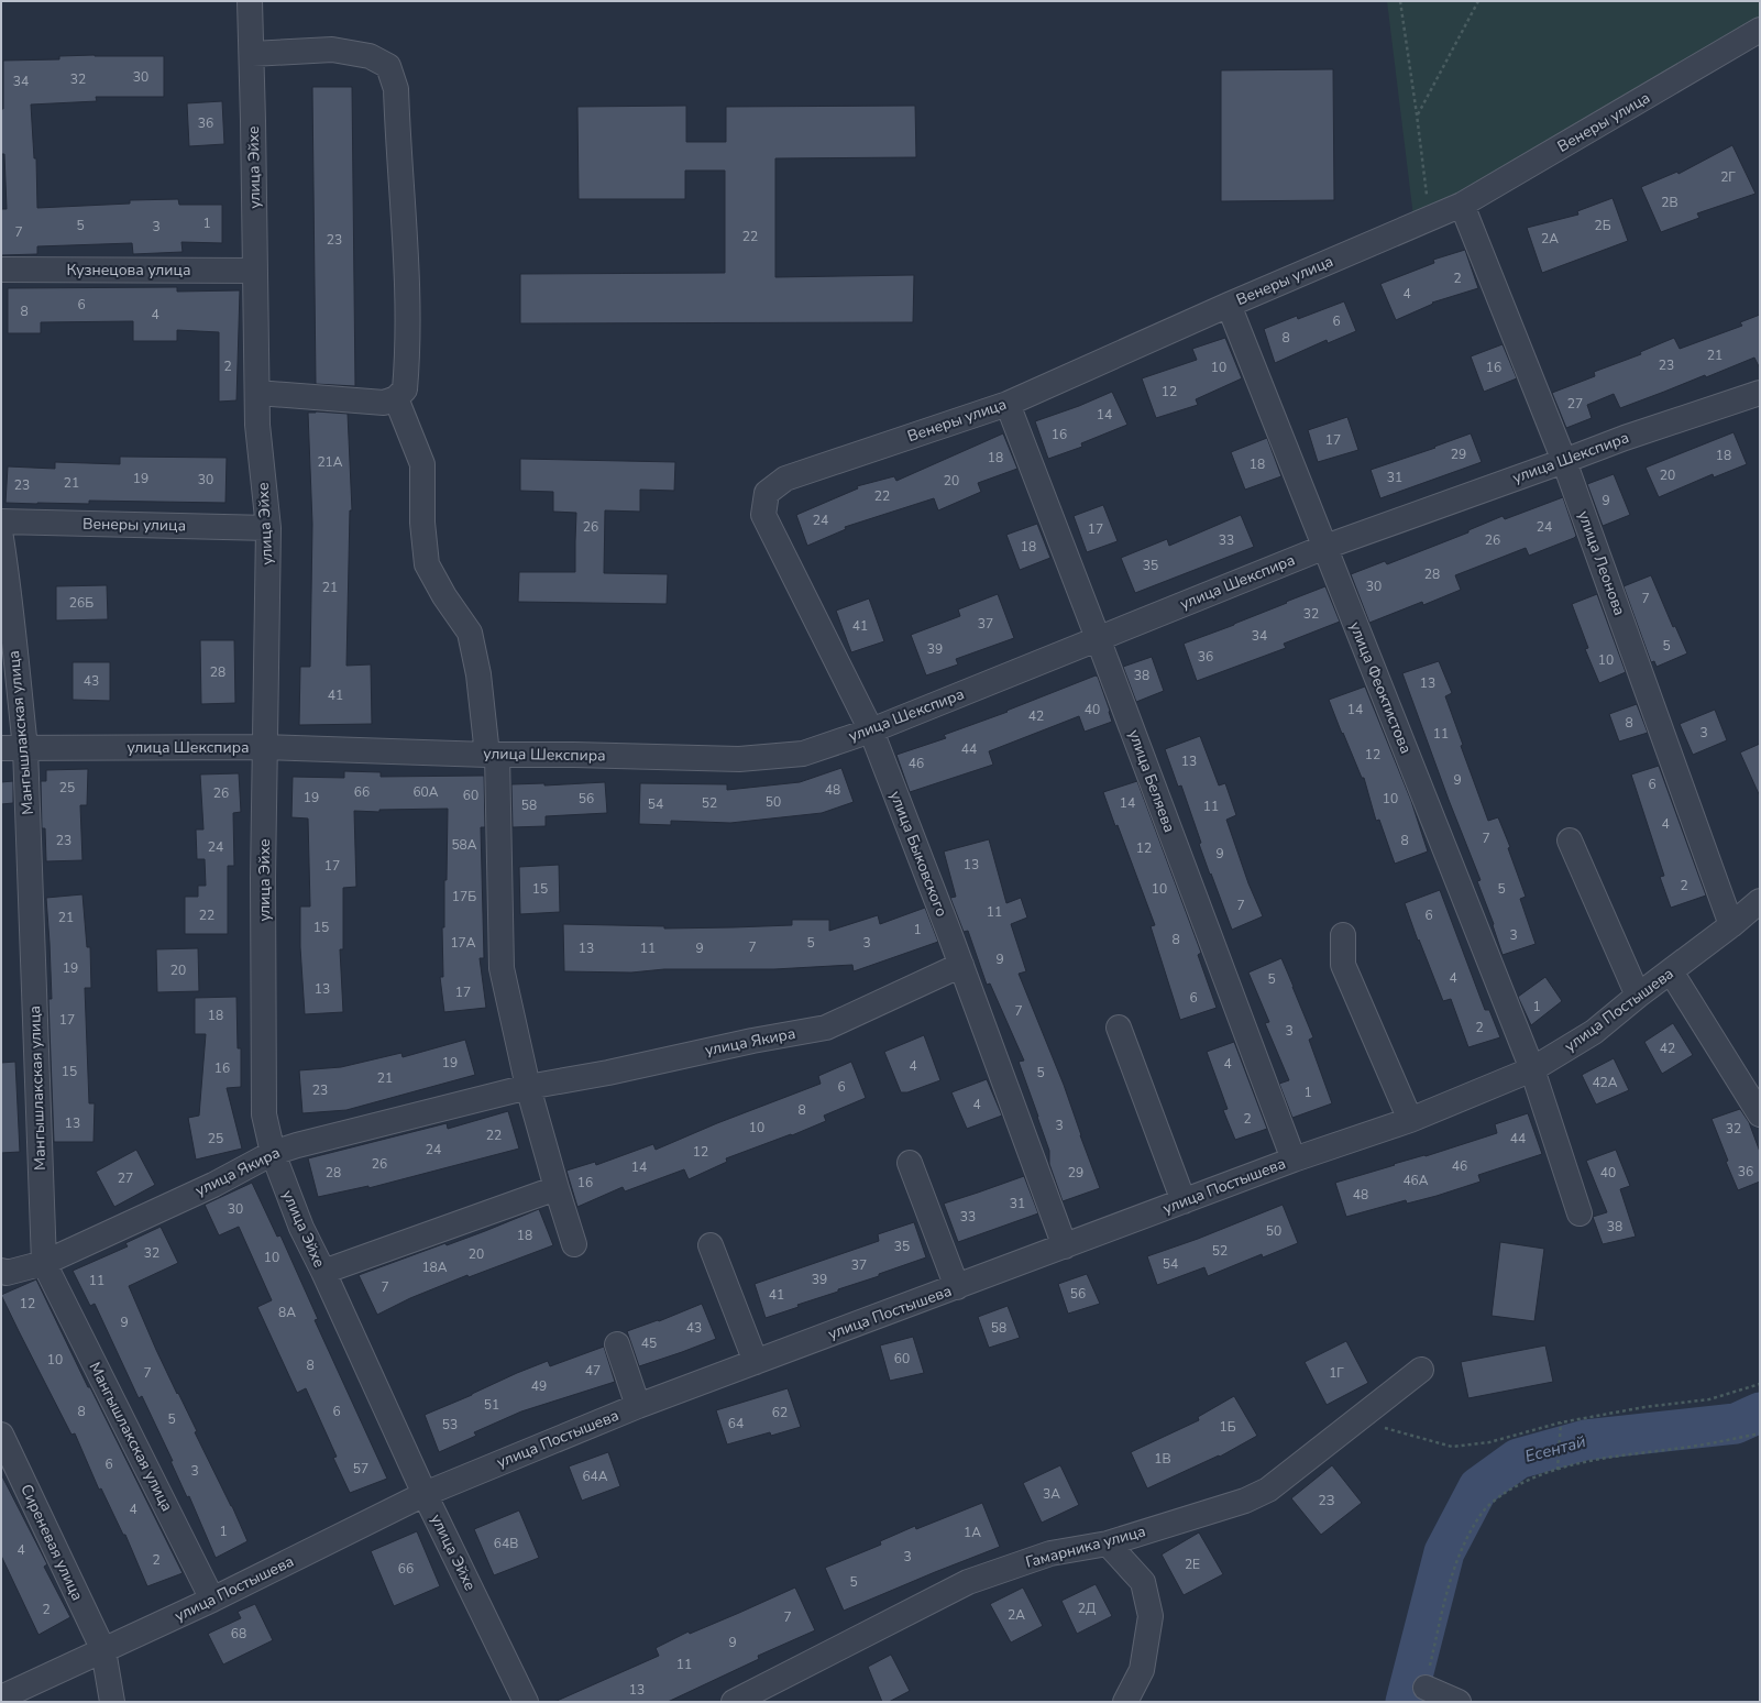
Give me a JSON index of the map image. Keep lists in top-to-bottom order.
{
  "streets": {
    "street": [
      "Венеры улица",
      "улица Эйхе",
      "Кузнецова улица",
      "улица Шекспира",
      "улица Леонова",
      "улица Феоктистова",
      "Мангышлакская улица",
      "улица Беляева",
      "улица Быковского",
      "улица Постышева",
      "улица Якира",
      "Сиреневая улица",
      "Гамарника улица"
    ]
  },
  "crossings": [
    ["Венеры улица", "улица Эйхе"],
    ["Венеры улица", "улица Леонова"],
    ["Венеры улица", "улица Феоктистова"],
    ["Венеры улица", "улица Беляева"],
    ["Венеры улица", "улица Быковского"],
    ["улица Эйхе", "Кузнецова улица"],
    ["улица Эйхе", "улица Шекспира"],
    ["улица Эйхе", "улица Постышева"],
    ["улица Эйхе", "улица Якира"],
    ["улица Шекспира", "улица Леонова"],
    ["улица Шекспира", "улица Феоктистова"],
    ["улица Шекспира", "Мангышлакская улица"],
    ["улица Шекспира", "улица Беляева"],
    ["улица Шекспира", "улица Быковского"],
    ["улица Леонова", "улица Постышева"],
    ["улица Феоктистова", "улица Постышева"],
    ["Мангышлакская улица", "улица Постышева"],
    ["Мангышлакская улица", "улица Якира"],
    ["улица Беляева", "улица Постышева"],
    ["улица Быковского", "улица Постышева"],
    ["улица Быковского", "улица Якира"],
    ["улица Постышева", "Сиреневая улица"]
  ],
  "water": ["Есентай"],
  "house_numbers": [
    "30",
    "32",
    "34",
    "36",
    "2Г",
    "2В",
    "1",
    "5",
    "2Б",
    "3",
    "7",
    "22",
    "2А",
    "23",
    "2",
    "4",
    "6",
    "8",
    "4",
    "6",
    "8",
    "21",
    "23",
    "2",
    "10",
    "16",
    "12",
    "27",
    "14",
    "16",
    "17",
    "29",
    "18",
    "18",
    "21А",
    "18",
    "20",
    "31",
    "19",
    "30",
    "20",
    "21",
    "23",
    "22",
    "9",
    "24",
    "26",
    "24",
    "17",
    "33",
    "26",
    "18",
    "35",
    "28",
    "30",
    "21",
    "7",
    "26Б",
    "32",
    "37",
    "41",
    "34",
    "5",
    "39",
    "36",
    "10",
    "28",
    "38",
    "43",
    "13",
    "41",
    "40",
    "14",
    "42",
    "8",
    "3",
    "11",
    "44",
    "12",
    "13",
    "46",
    "9",
    "6",
    "25",
    "48",
    "66",
    "60А",
    "26",
    "60",
    "19",
    "56",
    "10",
    "50",
    "52",
    "14",
    "54",
    "58",
    "11",
    "4",
    "7",
    "23",
    "8",
    "58А",
    "24",
    "12",
    "9",
    "13",
    "17",
    "2",
    "15",
    "10",
    "5",
    "17Б",
    "7",
    "11",
    "22",
    "6",
    "21",
    "15",
    "1",
    "3",
    "8",
    "17А",
    "5",
    "3",
    "7",
    "13",
    "11",
    "9",
    "9",
    "19",
    "20",
    "4",
    "5",
    "13",
    "17",
    "6",
    "1",
    "7",
    "18",
    "17",
    "2",
    "3",
    "42",
    "19",
    "4",
    "4",
    "16",
    "15",
    "5",
    "21",
    "42А",
    "6",
    "23",
    "1",
    "4",
    "8",
    "2",
    "13",
    "3",
    "10",
    "32",
    "22",
    "25",
    "44",
    "24",
    "12",
    "26",
    "46",
    "14",
    "36",
    "28",
    "29",
    "40",
    "27",
    "46А",
    "16",
    "48",
    "31",
    "30",
    "33",
    "38",
    "50",
    "18",
    "35",
    "52",
    "32",
    "20",
    "10",
    "54",
    "37",
    "18А",
    "39",
    "11",
    "7",
    "56",
    "41",
    "12",
    "8А",
    "9",
    "43",
    "58",
    "45",
    "60",
    "10",
    "8",
    "47",
    "7",
    "1Г",
    "49",
    "51",
    "8",
    "6",
    "62",
    "5",
    "64",
    "53",
    "1Б",
    "1В",
    "6",
    "57",
    "3",
    "64А",
    "3А",
    "2З",
    "4",
    "1",
    "1А",
    "64В",
    "4",
    "3",
    "2",
    "2Е",
    "66",
    "5",
    "2Д",
    "2",
    "2А",
    "7",
    "68",
    "9",
    "11",
    "13"
  ]
}
